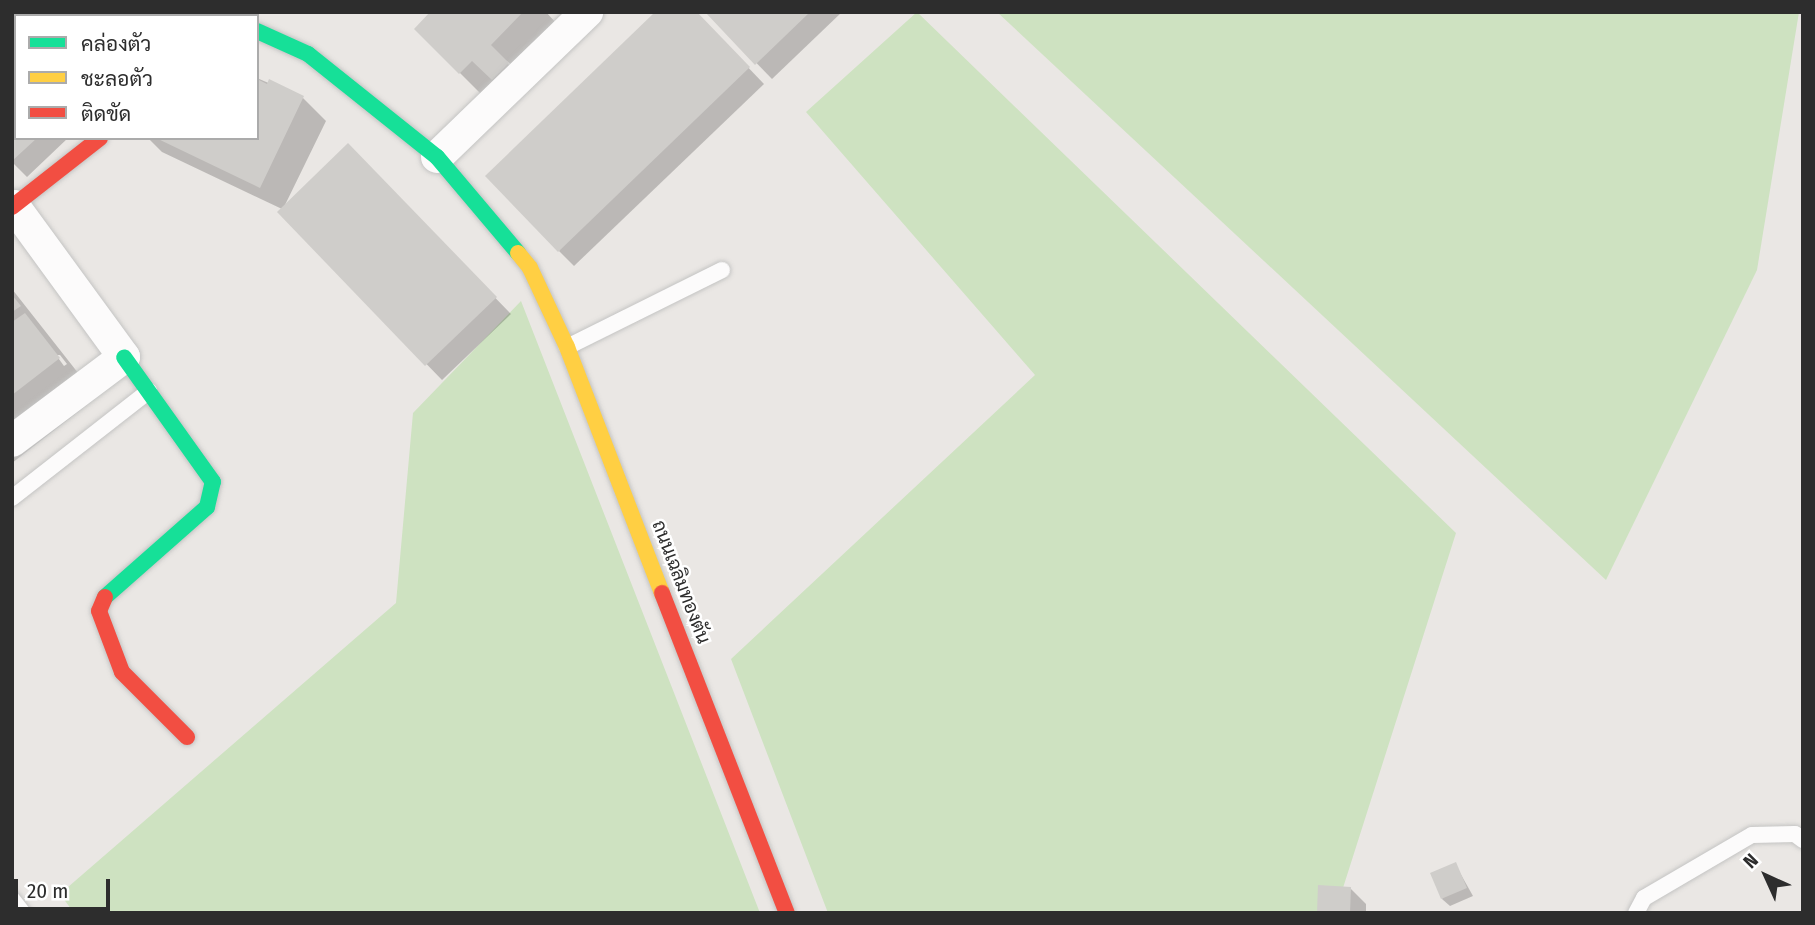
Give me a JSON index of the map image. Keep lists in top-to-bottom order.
{
  "streets": {
    "street": ["ถนนเฉลิมทองตัน"]
  },
  "legend": ["คล่องตัว", "ชะลอตัว", "ติดขัด"],
  "scale_bar": "20 m",
  "north": "top left"
}
